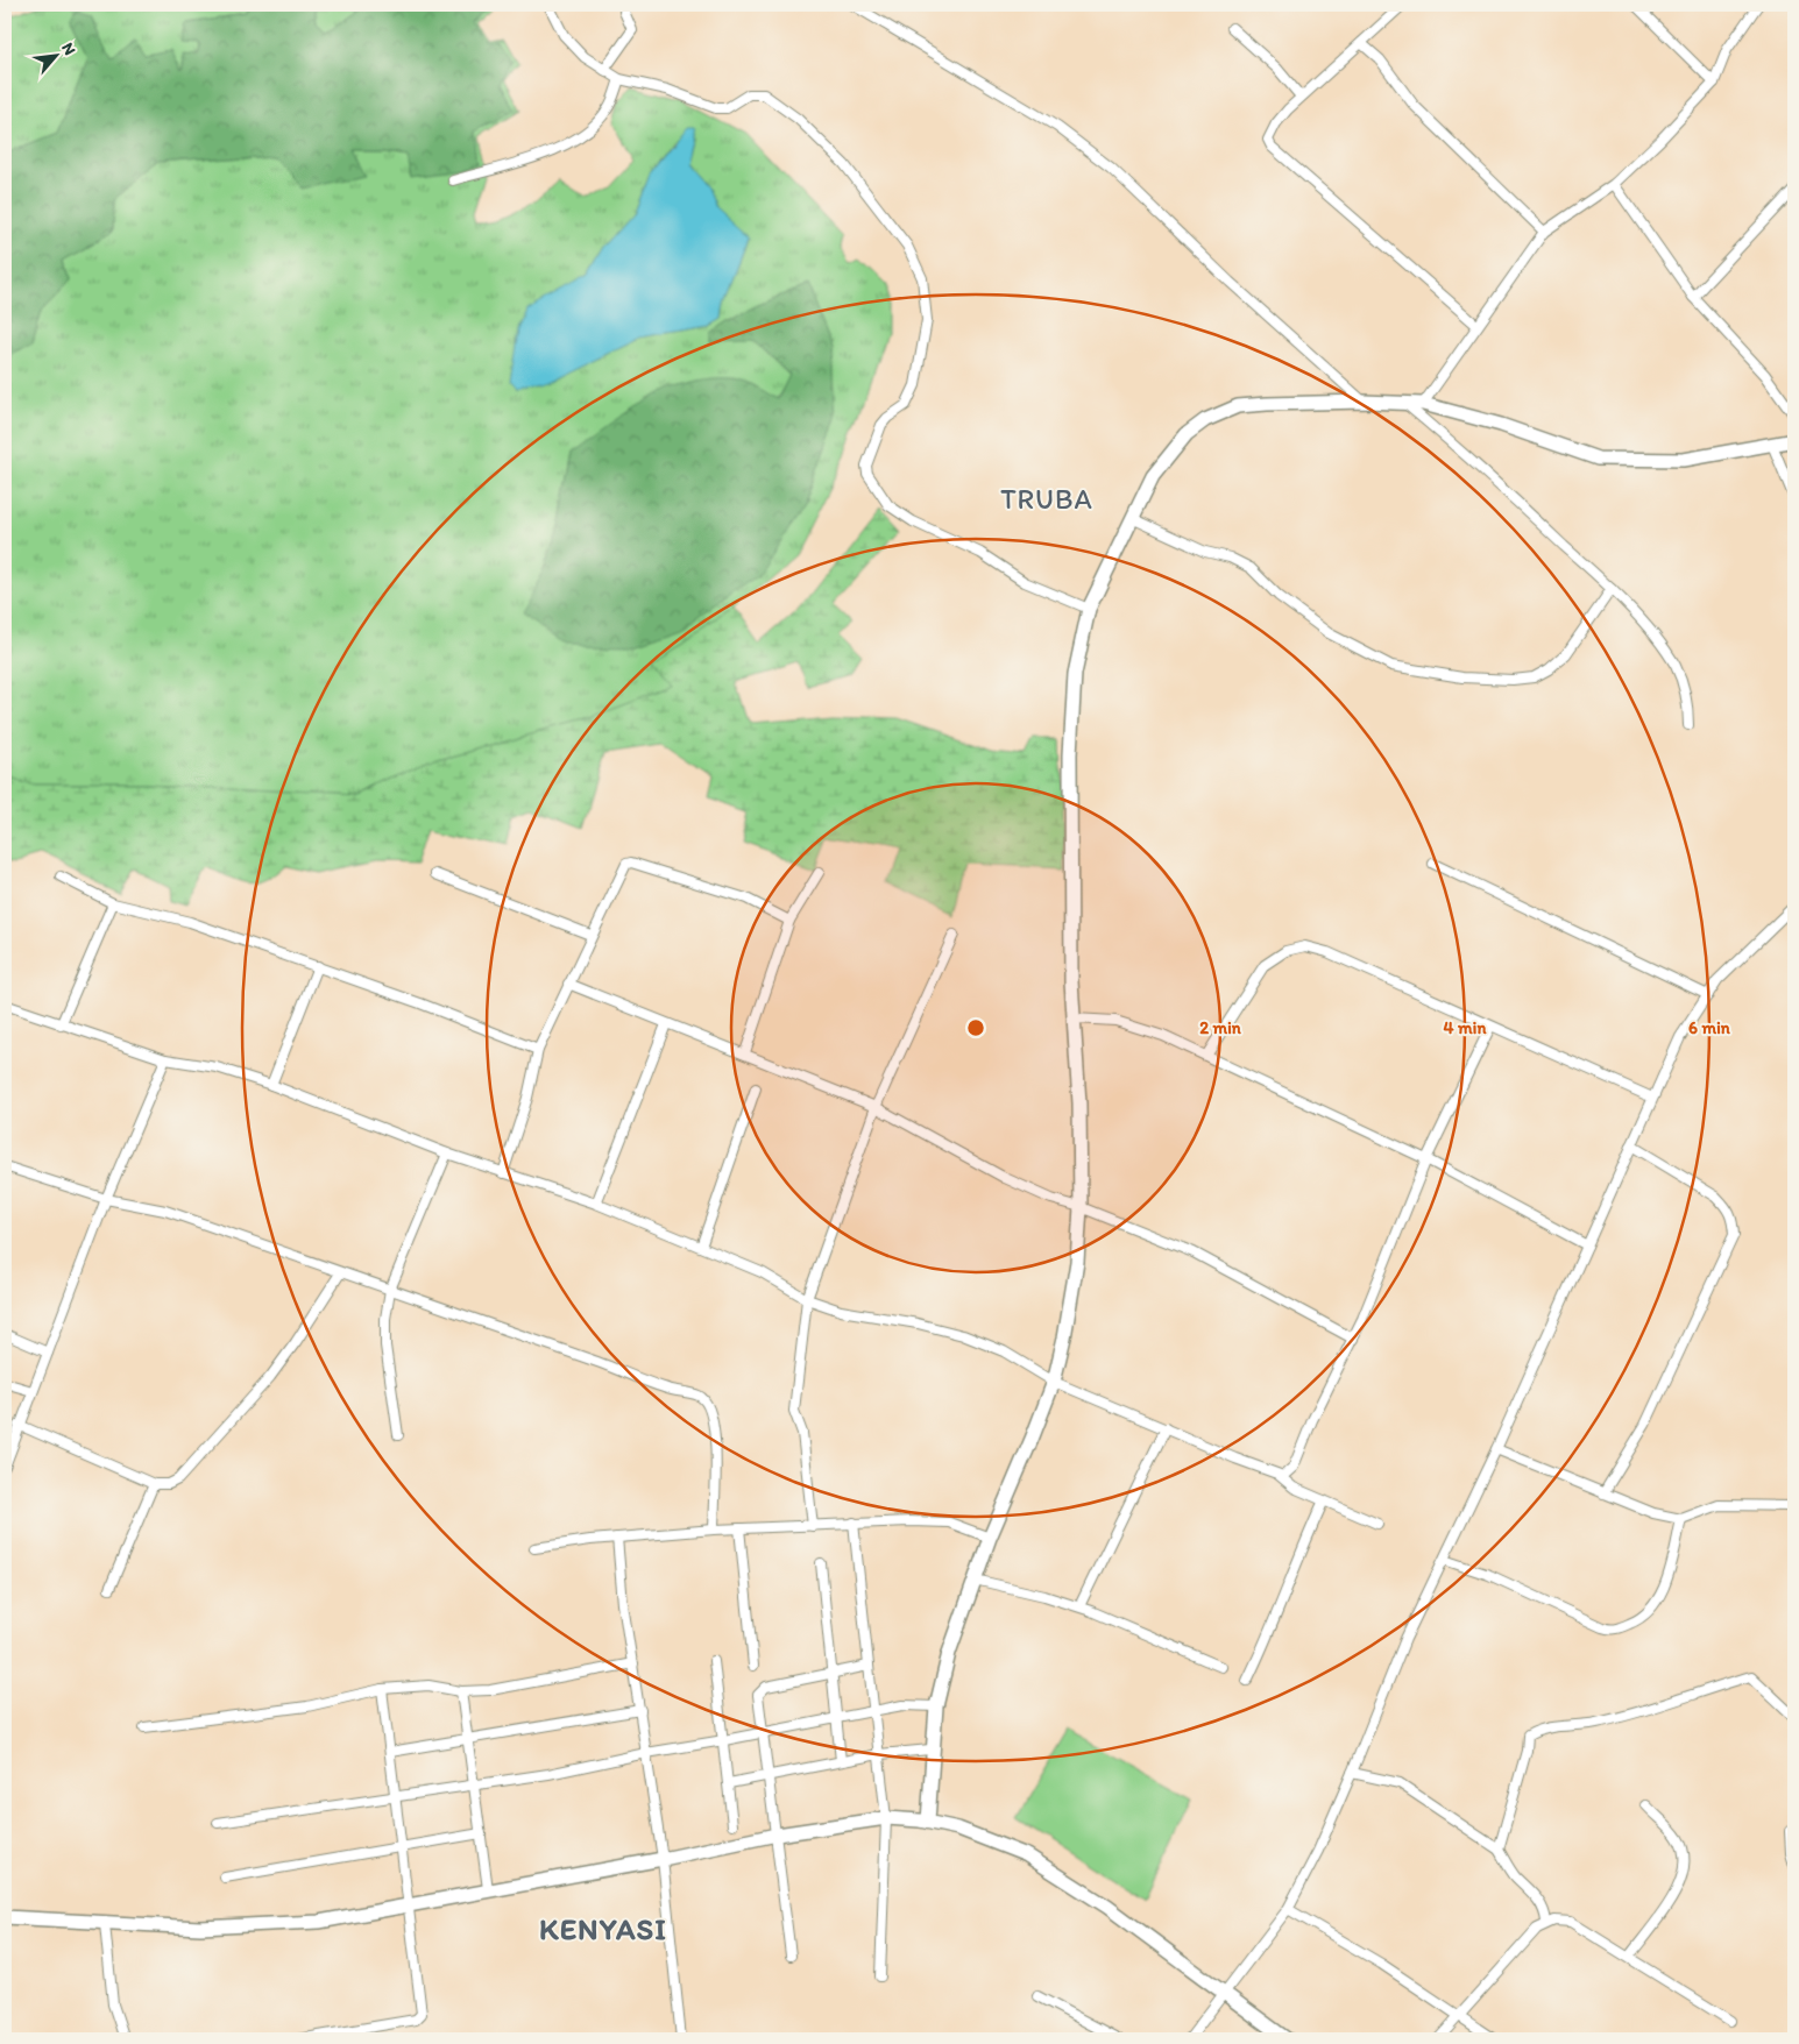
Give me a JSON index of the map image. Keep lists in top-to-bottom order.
{
  "districts": ["TRUBA", "KENYASI"],
  "north": "top right",
  "rings": ["2 min", "4 min", "6 min"]
}
